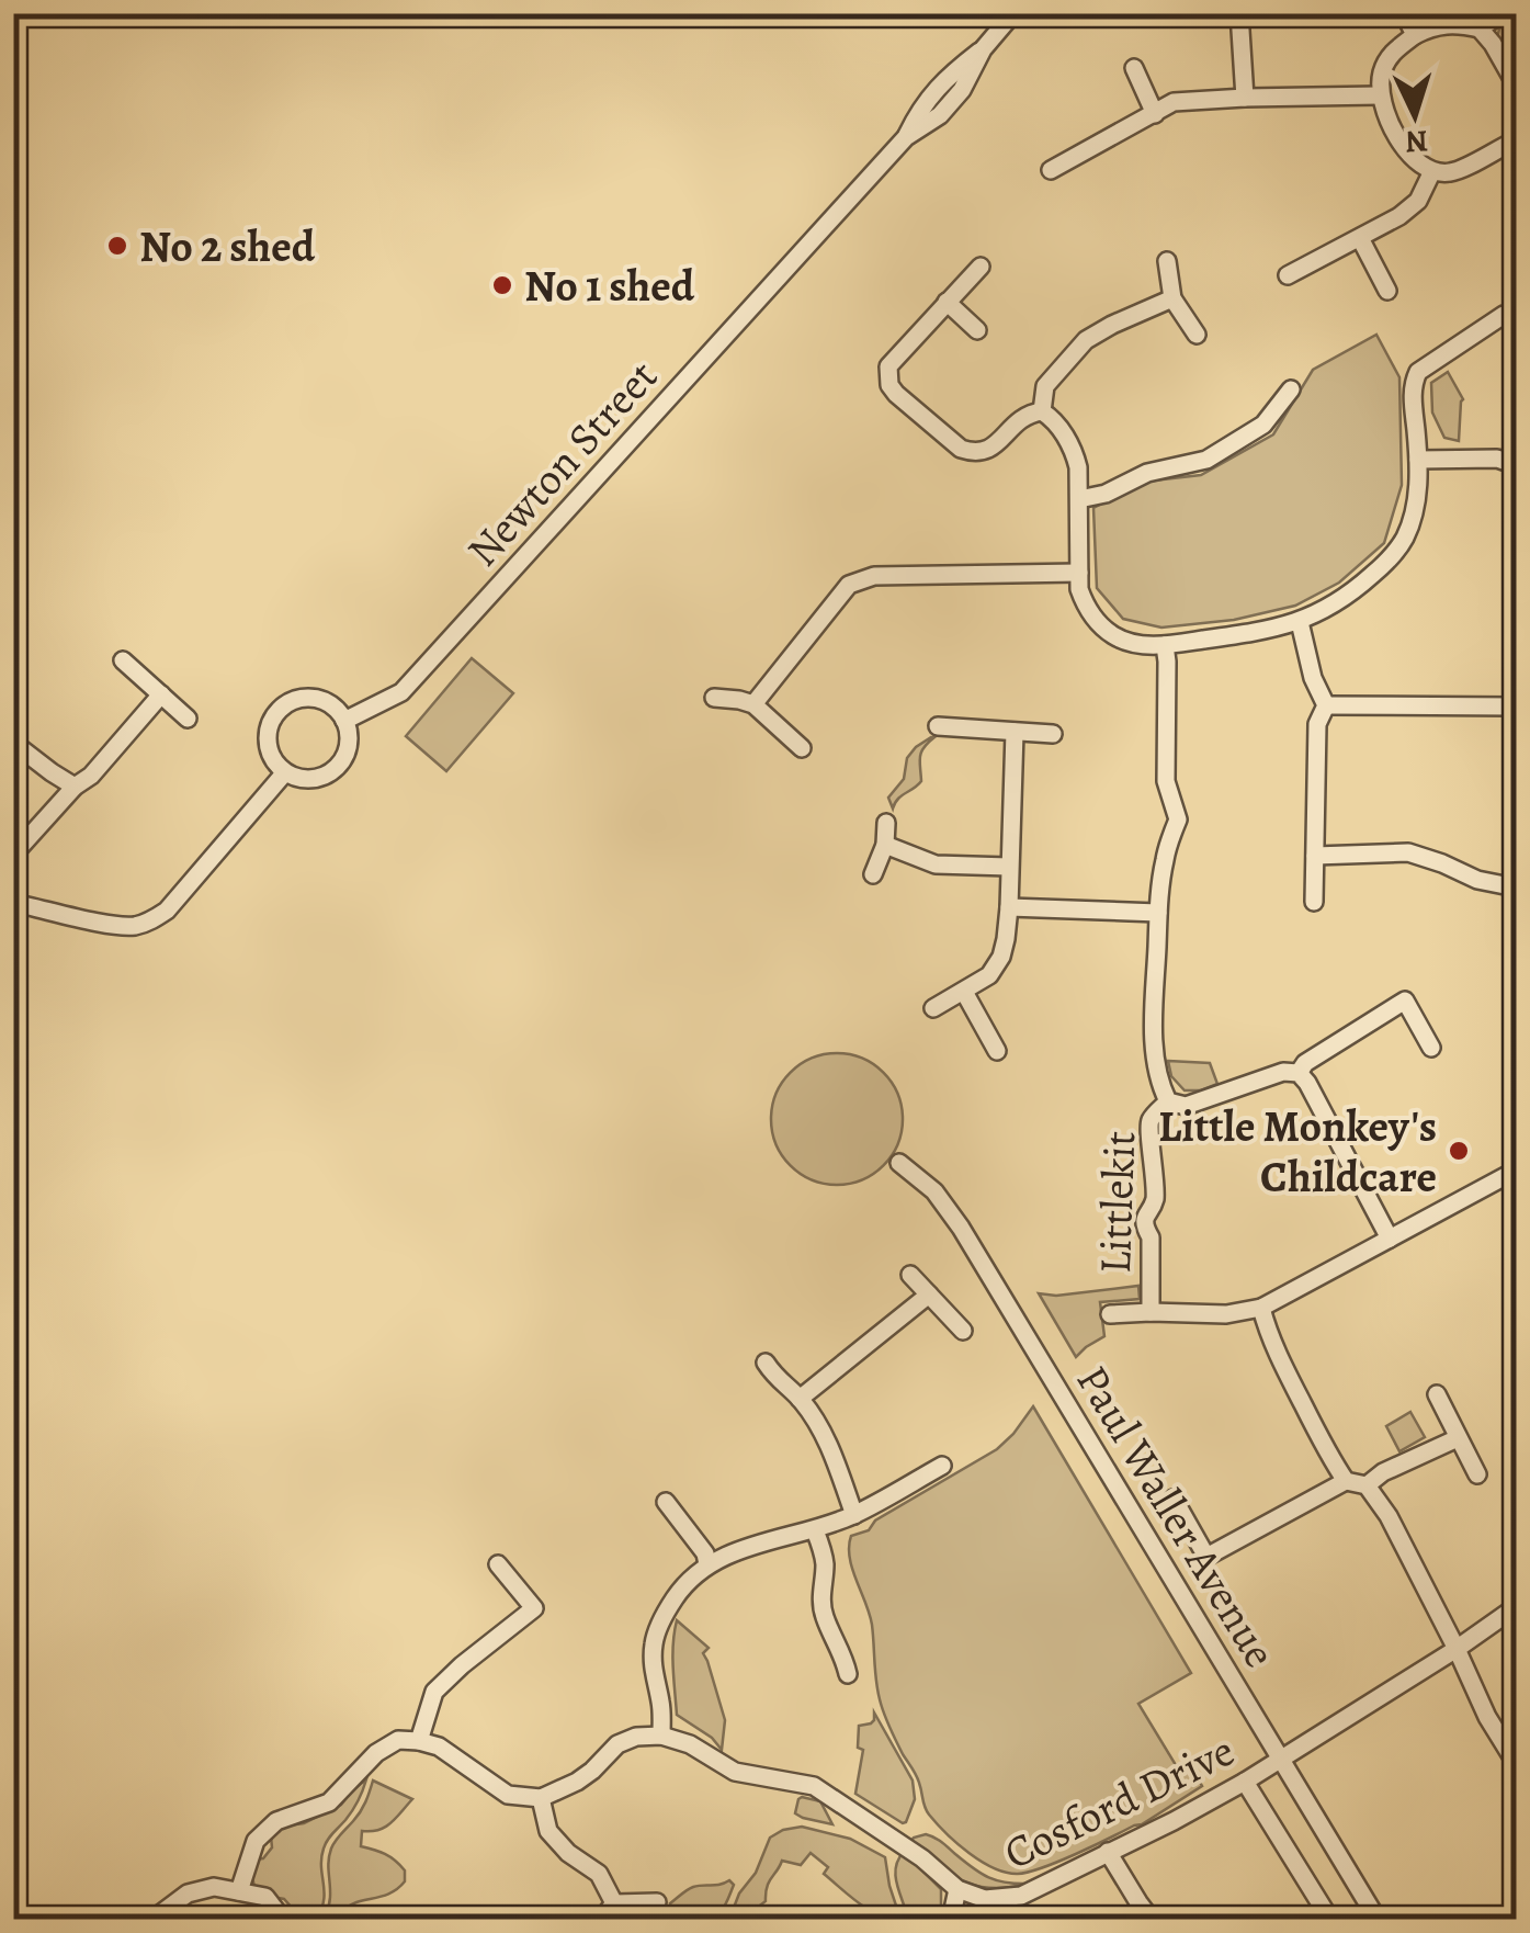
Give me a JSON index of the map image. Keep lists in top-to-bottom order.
{
  "streets": {
    "street": [
      "Newton Street",
      "Littlekit",
      "Paul Waller Avenue",
      "Cosford Drive"
    ]
  },
  "crossings": [
    ["Paul Waller Avenue", "Cosford Drive"]
  ],
  "places": ["No 2 shed", "No 1 shed", "Little Monkey's Childcare"],
  "north": "bottom"
}
